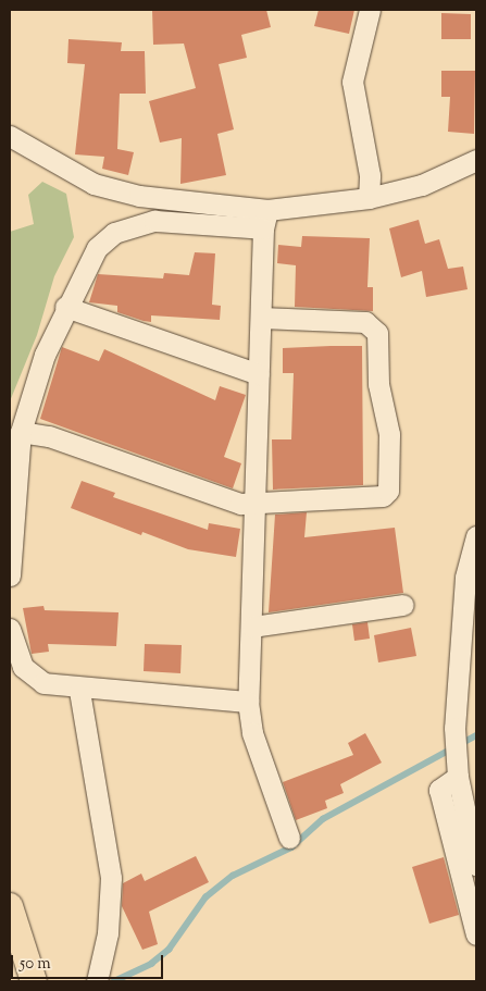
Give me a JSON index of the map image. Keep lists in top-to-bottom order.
{
  "scale_bar": "50 m"
}
